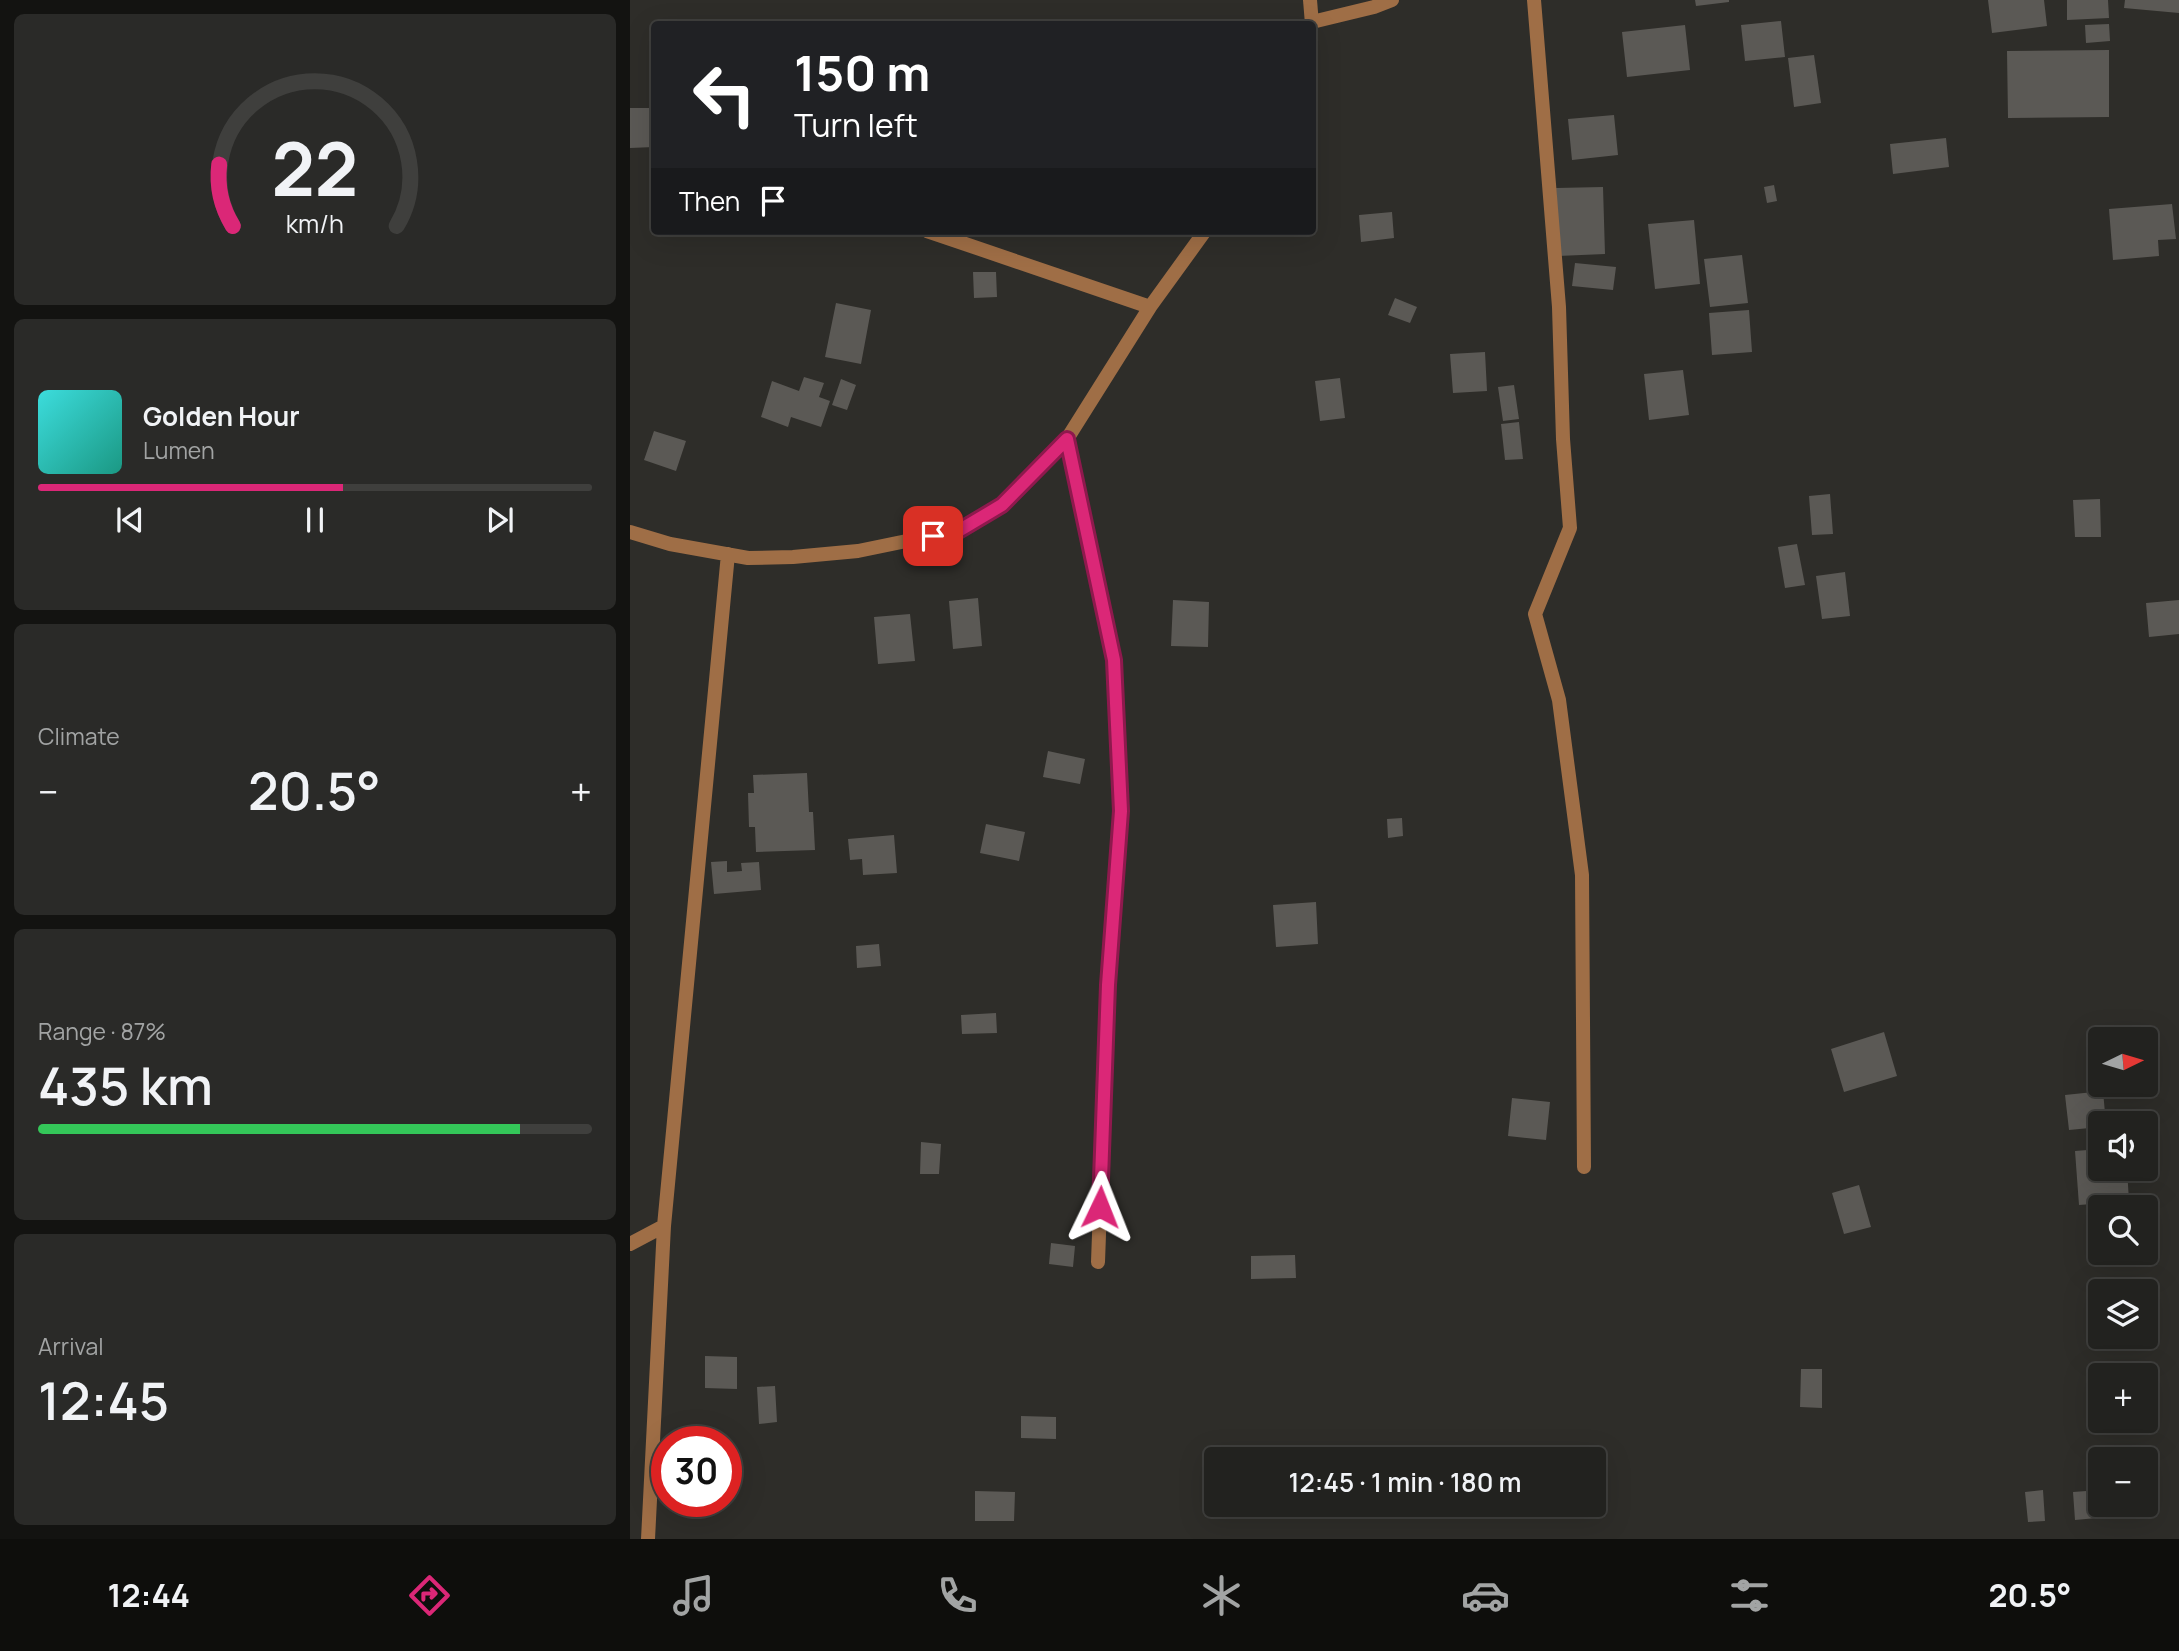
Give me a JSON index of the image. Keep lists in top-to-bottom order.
{
  "north": "right",
  "page": {
    "turn": ["150 m", "Turn left"],
    "then": "Then",
    "song": ["Golden Hour", "Lumen"],
    "tile": [
      "Climate",
      ["Range · 87%", "435 km"],
      ["Arrival", "12:45"]
    ],
    "heat": ["−", "20.5°", "+"],
    "map_buttons": ["+", "−"],
    "limit": "30",
    "trip": "12:45 · 1 min · 180 m",
    "tabs": ["12:44", "20.5°"],
    "gauge": ["22", "km/h"]
  }
}
